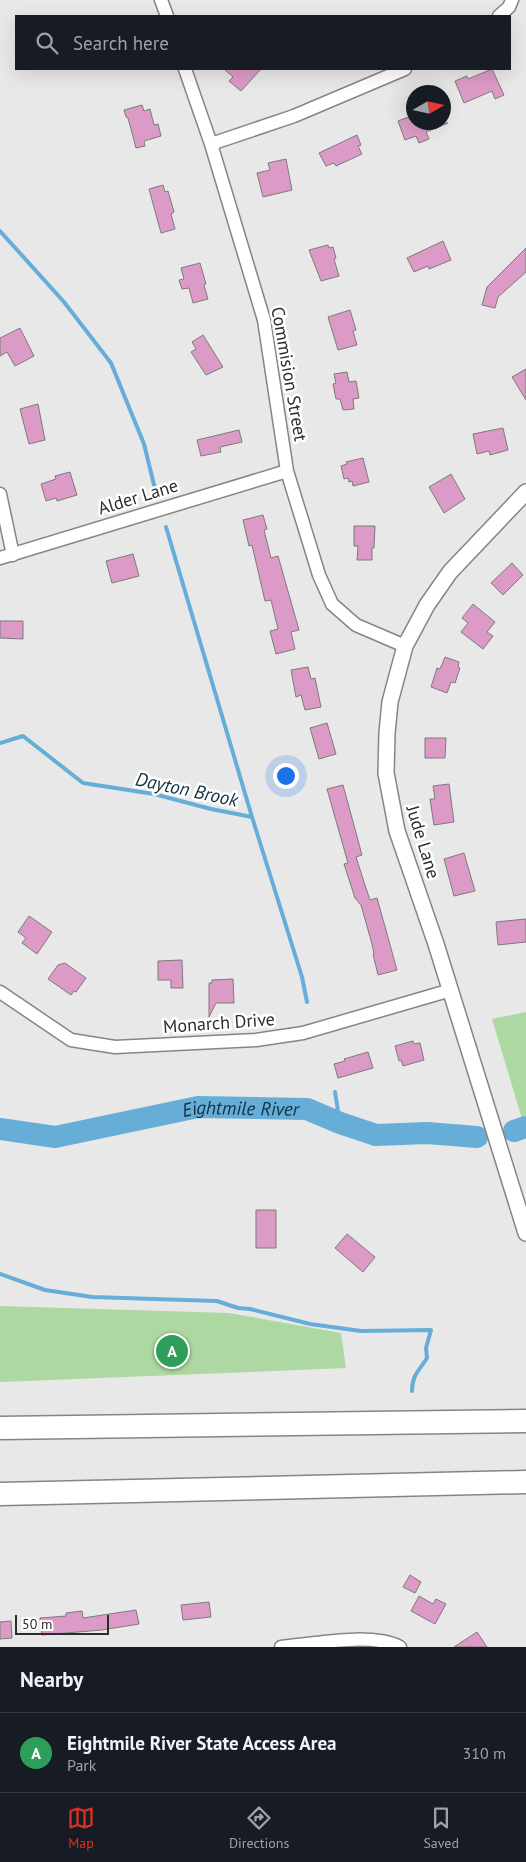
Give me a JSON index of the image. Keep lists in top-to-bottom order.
{
  "streets": {
    "street": [
      "Commision Street",
      "Alder Lane",
      "Jude Lane",
      "Monarch Drive"
    ]
  },
  "crossings": [
    ["Commision Street", "Alder Lane"],
    ["Commision Street", "Jude Lane"],
    ["Jude Lane", "Monarch Drive"]
  ],
  "water": ["Dayton Brook", "Eightmile River"],
  "scale_bar": "50 m",
  "north": "right",
  "page": {
    "search": "Search here",
    "pins": "A",
    "scale": "50 m",
    "heading": "Nearby",
    "list": [
      {
        "mark": "A",
        "name": "Eightmile River State Access Area",
        "note": "Park",
        "value": "310 m"
      }
    ],
    "nav": ["Map", "Directions", "Saved"]
  }
}
